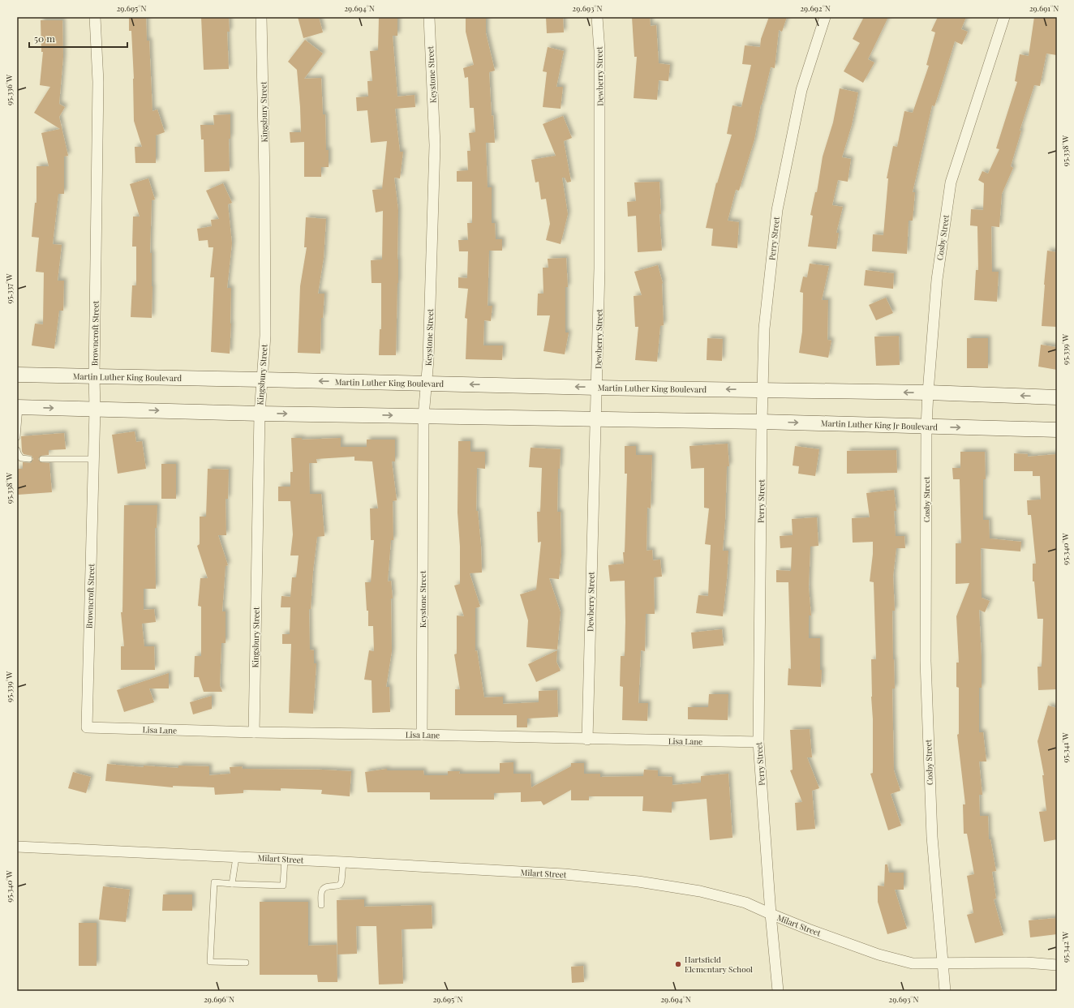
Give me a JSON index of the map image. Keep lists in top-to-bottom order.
{
  "streets": {
    "main road": ["Martin Luther King Boulevard", "Martin Luther King Jr Boulevard"],
    "street": [
      "Keystone Street",
      "Dewberry Street",
      "Kingsbury Street",
      "Cosby Street",
      "Perry Street",
      "Browncroft Street",
      "Lisa Lane",
      "Milart Street"
    ]
  },
  "crossings": [
    ["Keystone Street", "Martin Luther King Boulevard"],
    ["Keystone Street", "Lisa Lane"],
    ["Dewberry Street", "Martin Luther King Boulevard"],
    ["Dewberry Street", "Martin Luther King Jr Boulevard"],
    ["Dewberry Street", "Lisa Lane"],
    ["Kingsbury Street", "Martin Luther King Boulevard"],
    ["Kingsbury Street", "Lisa Lane"],
    ["Cosby Street", "Martin Luther King Jr Boulevard"],
    ["Cosby Street", "Milart Street"],
    ["Perry Street", "Martin Luther King Boulevard"],
    ["Perry Street", "Martin Luther King Jr Boulevard"],
    ["Perry Street", "Lisa Lane"],
    ["Perry Street", "Milart Street"],
    ["Browncroft Street", "Martin Luther King Boulevard"],
    ["Browncroft Street", "Lisa Lane"]
  ],
  "places": ["Hartsfield Elementary School"],
  "scale_bar": "50 m",
  "coordinates": [
    "29.695°N",
    "29.694°N",
    "29.693°N",
    "29.692°N",
    "29.691°N",
    "95.336°W",
    "95.338°W",
    "95.337°W",
    "95.339°W",
    "95.340°W",
    "95.341°W",
    "95.342°W",
    "29.696°N"
  ]
}
